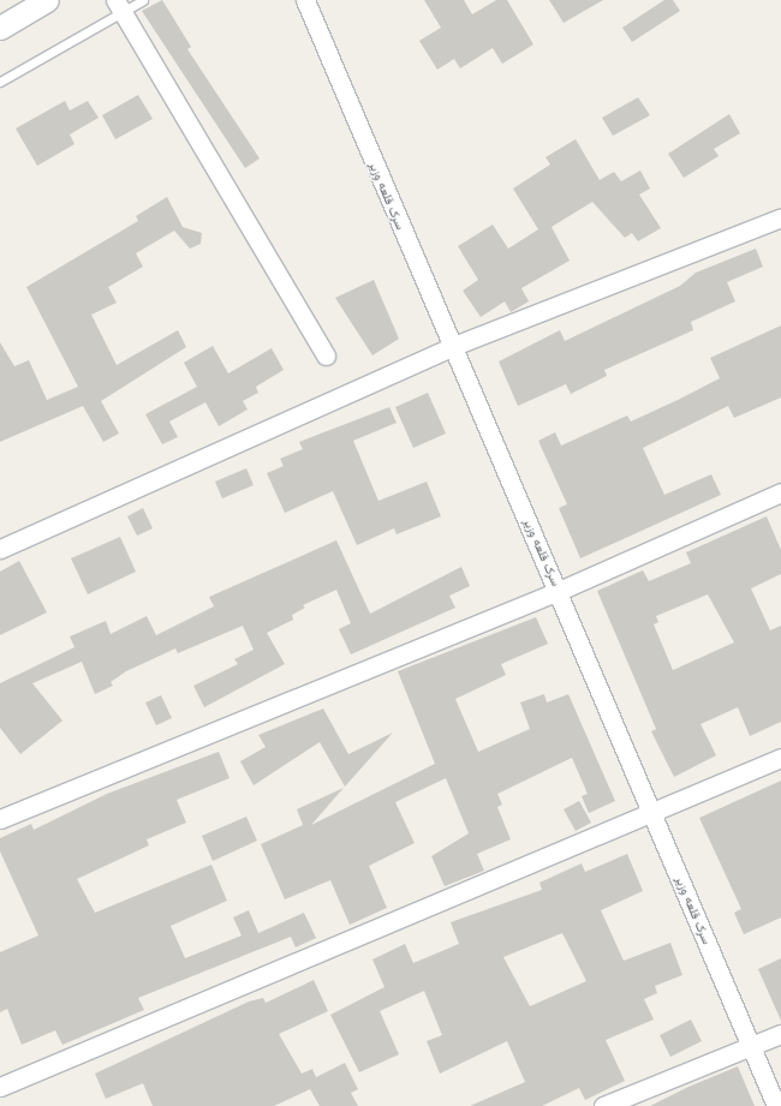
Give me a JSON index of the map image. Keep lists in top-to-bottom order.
{
  "streets": {
    "street": ["سرک قلعه وزیر"]
  }
}
